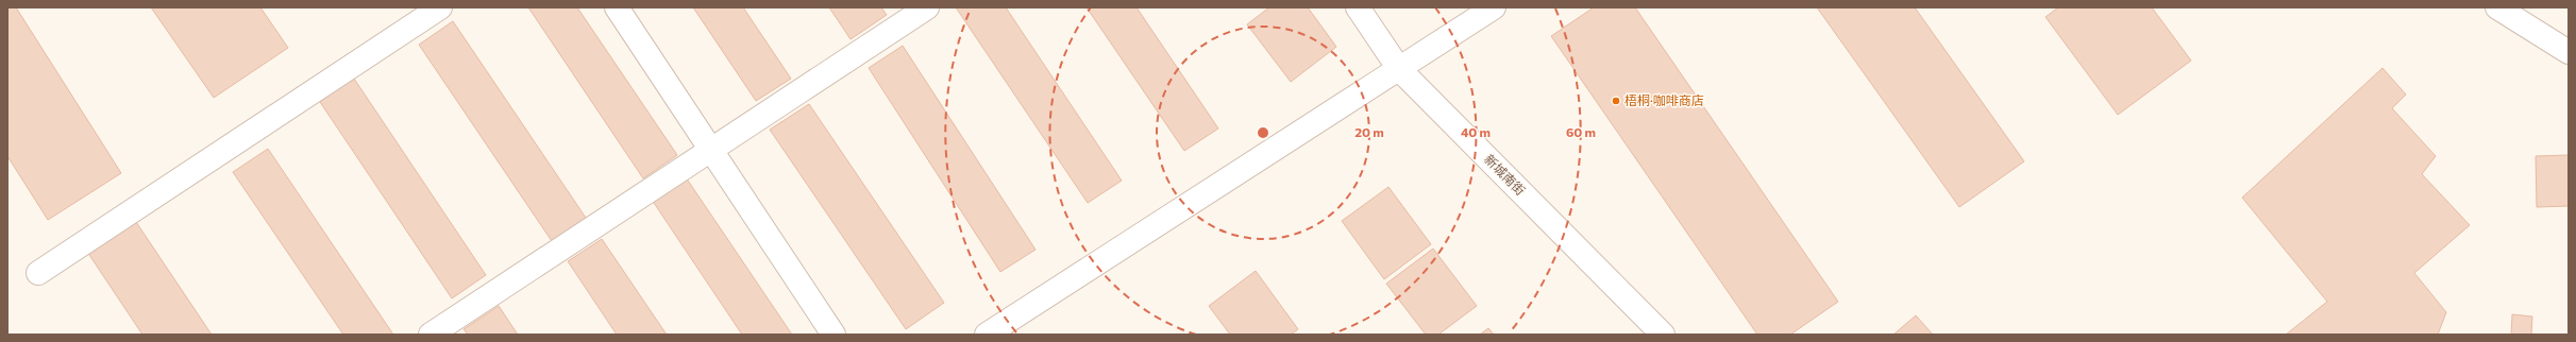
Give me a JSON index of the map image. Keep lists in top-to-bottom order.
{
  "streets": {
    "street": ["新城南街"]
  },
  "places": ["梧桐·咖啡商店"],
  "rings": ["20 m", "40 m", "60 m"]
}
